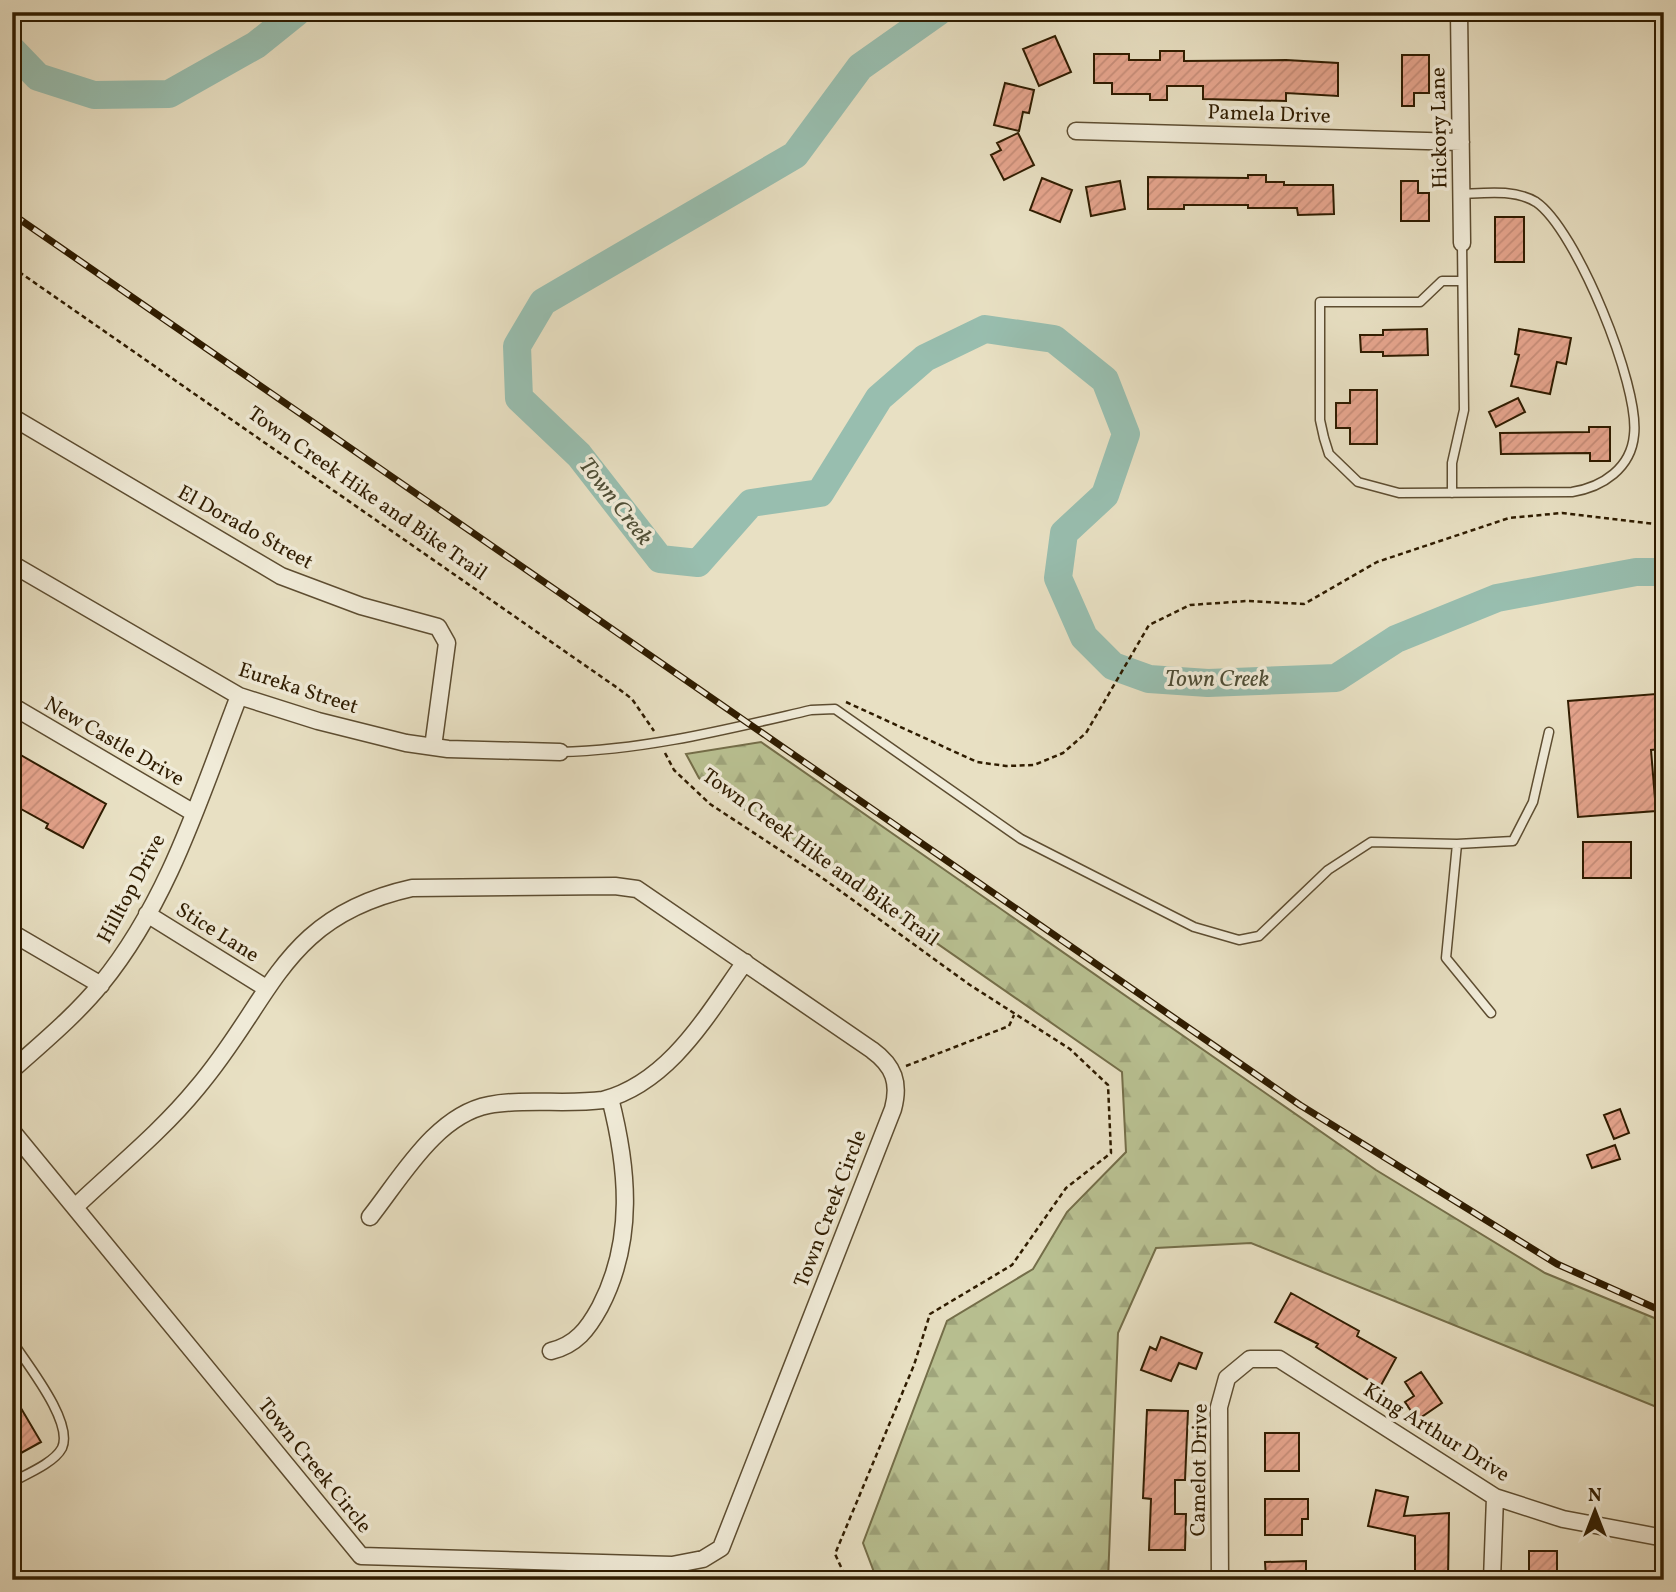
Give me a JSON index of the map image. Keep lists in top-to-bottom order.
{
  "streets": {
    "street": [
      "Pamela Drive",
      "Hickory Lane",
      "El Dorado Street",
      "Eureka Street",
      "New Castle Drive",
      "Hilltop Drive",
      "Stice Lane",
      "Town Creek Circle",
      "King Arthur Drive",
      "Camelot Drive"
    ],
    "path": ["Town Creek Hike and Bike Trail"]
  },
  "crossings": [
    ["Pamela Drive", "Hickory Lane"],
    ["El Dorado Street", "Eureka Street"],
    ["Eureka Street", "Hilltop Drive"],
    ["New Castle Drive", "Hilltop Drive"],
    ["Hilltop Drive", "Stice Lane"],
    ["King Arthur Drive", "Camelot Drive"]
  ],
  "water": ["Town Creek"],
  "north": "top"
}
